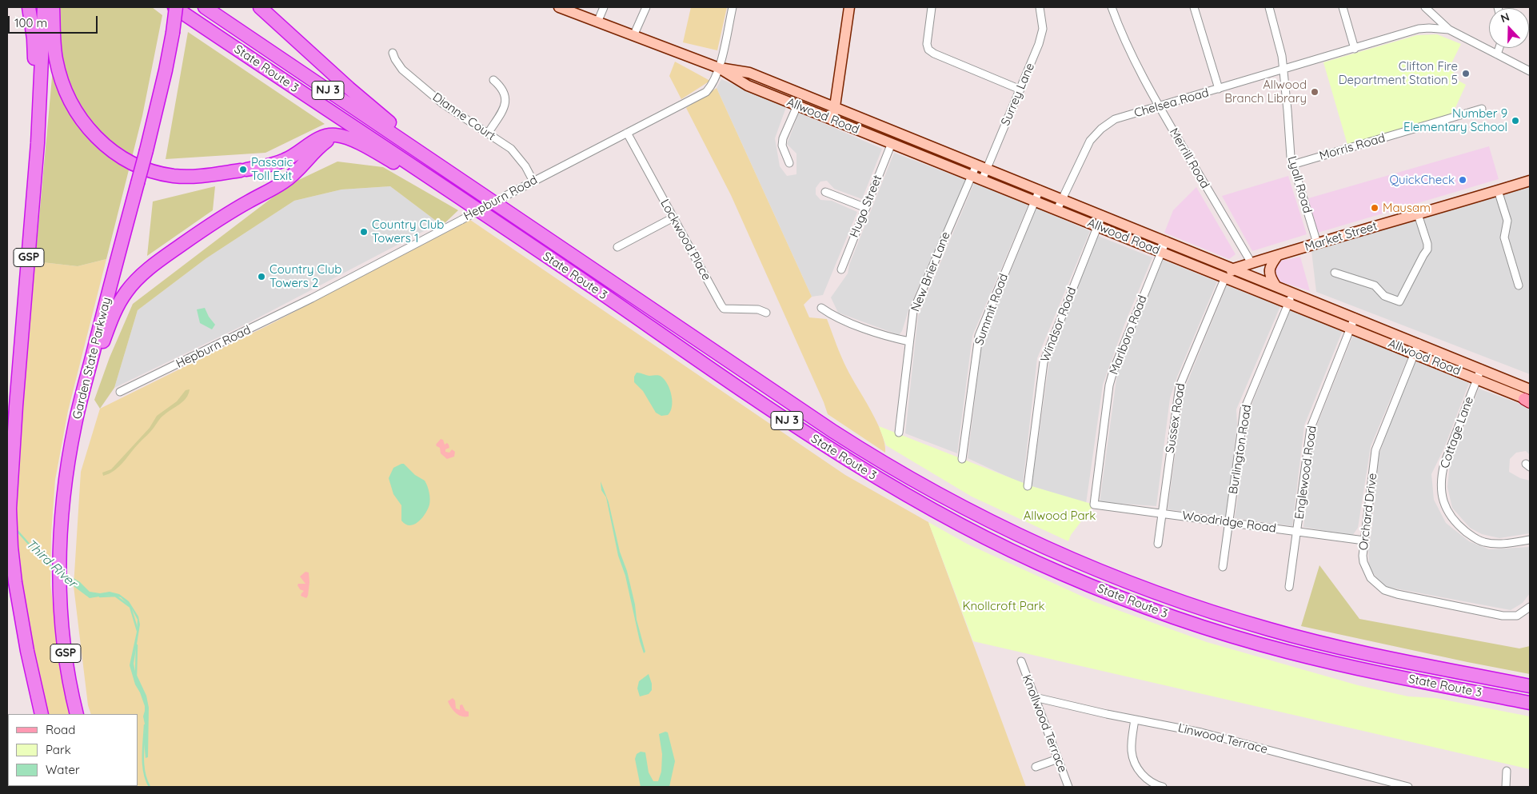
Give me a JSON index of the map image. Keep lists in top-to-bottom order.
{
  "streets": {
    "highway": [
      "State Route 3",
      "NJ 3",
      "GSP",
      "Garden State Parkway"
    ],
    "main road": ["Allwood Road", "Market Street"],
    "street": [
      "Surrey Lane",
      "Chelsea Road",
      "Dianne Court",
      "Morris Road",
      "Merrill Road",
      "Lyall Road",
      "Hepburn Road",
      "Hugo Street",
      "Lockwood Place",
      "New Brier Lane",
      "Summit Road",
      "Windsor Road",
      "Marlboro Road",
      "Sussex Road",
      "Cottage Lane",
      "Burlington Road",
      "Englewood Road",
      "Orchard Drive",
      "Woodridge Road",
      "Knollwood Terrace",
      "Linwood Terrace"
    ]
  },
  "crossings": [
    ["State Route 3", "Garden State Parkway"],
    ["Surrey Lane", "Allwood Road"],
    ["Chelsea Road", "Allwood Road"],
    ["Chelsea Road", "Merrill Road"],
    ["Chelsea Road", "Lyall Road"],
    ["Allwood Road", "Hepburn Road"],
    ["Allwood Road", "Hugo Street"],
    ["Allwood Road", "Market Street"],
    ["Allwood Road", "New Brier Lane"],
    ["Allwood Road", "Summit Road"],
    ["Allwood Road", "Windsor Road"],
    ["Allwood Road", "Marlboro Road"],
    ["Allwood Road", "Sussex Road"],
    ["Allwood Road", "Cottage Lane"],
    ["Allwood Road", "Burlington Road"],
    ["Allwood Road", "Englewood Road"],
    ["Allwood Road", "Orchard Drive"],
    ["Dianne Court", "Hepburn Road"],
    ["Morris Road", "Lyall Road"],
    ["Merrill Road", "Market Street"],
    ["Lyall Road", "Market Street"],
    ["Hepburn Road", "Lockwood Place"],
    ["Market Street", "Sussex Road"],
    ["Marlboro Road", "Woodridge Road"],
    ["Sussex Road", "Woodridge Road"],
    ["Burlington Road", "Woodridge Road"],
    ["Englewood Road", "Woodridge Road"],
    ["Orchard Drive", "Woodridge Road"],
    ["Knollwood Terrace", "Linwood Terrace"]
  ],
  "water": ["Third River"],
  "parks": ["Allwood Park", "Knollcroft Park"],
  "places": [
    "Clifton Fire Department Station 5",
    "Allwood Branch Library",
    "Number 9 Elementary School",
    "Passaic Toll Exit",
    "QuickCheck",
    "Mausam",
    "Country Club Towers 1",
    "Country Club Towers 2"
  ],
  "legend": ["Road", "Park", "Water"],
  "scale_bar": "100 m",
  "north": "top"
}
